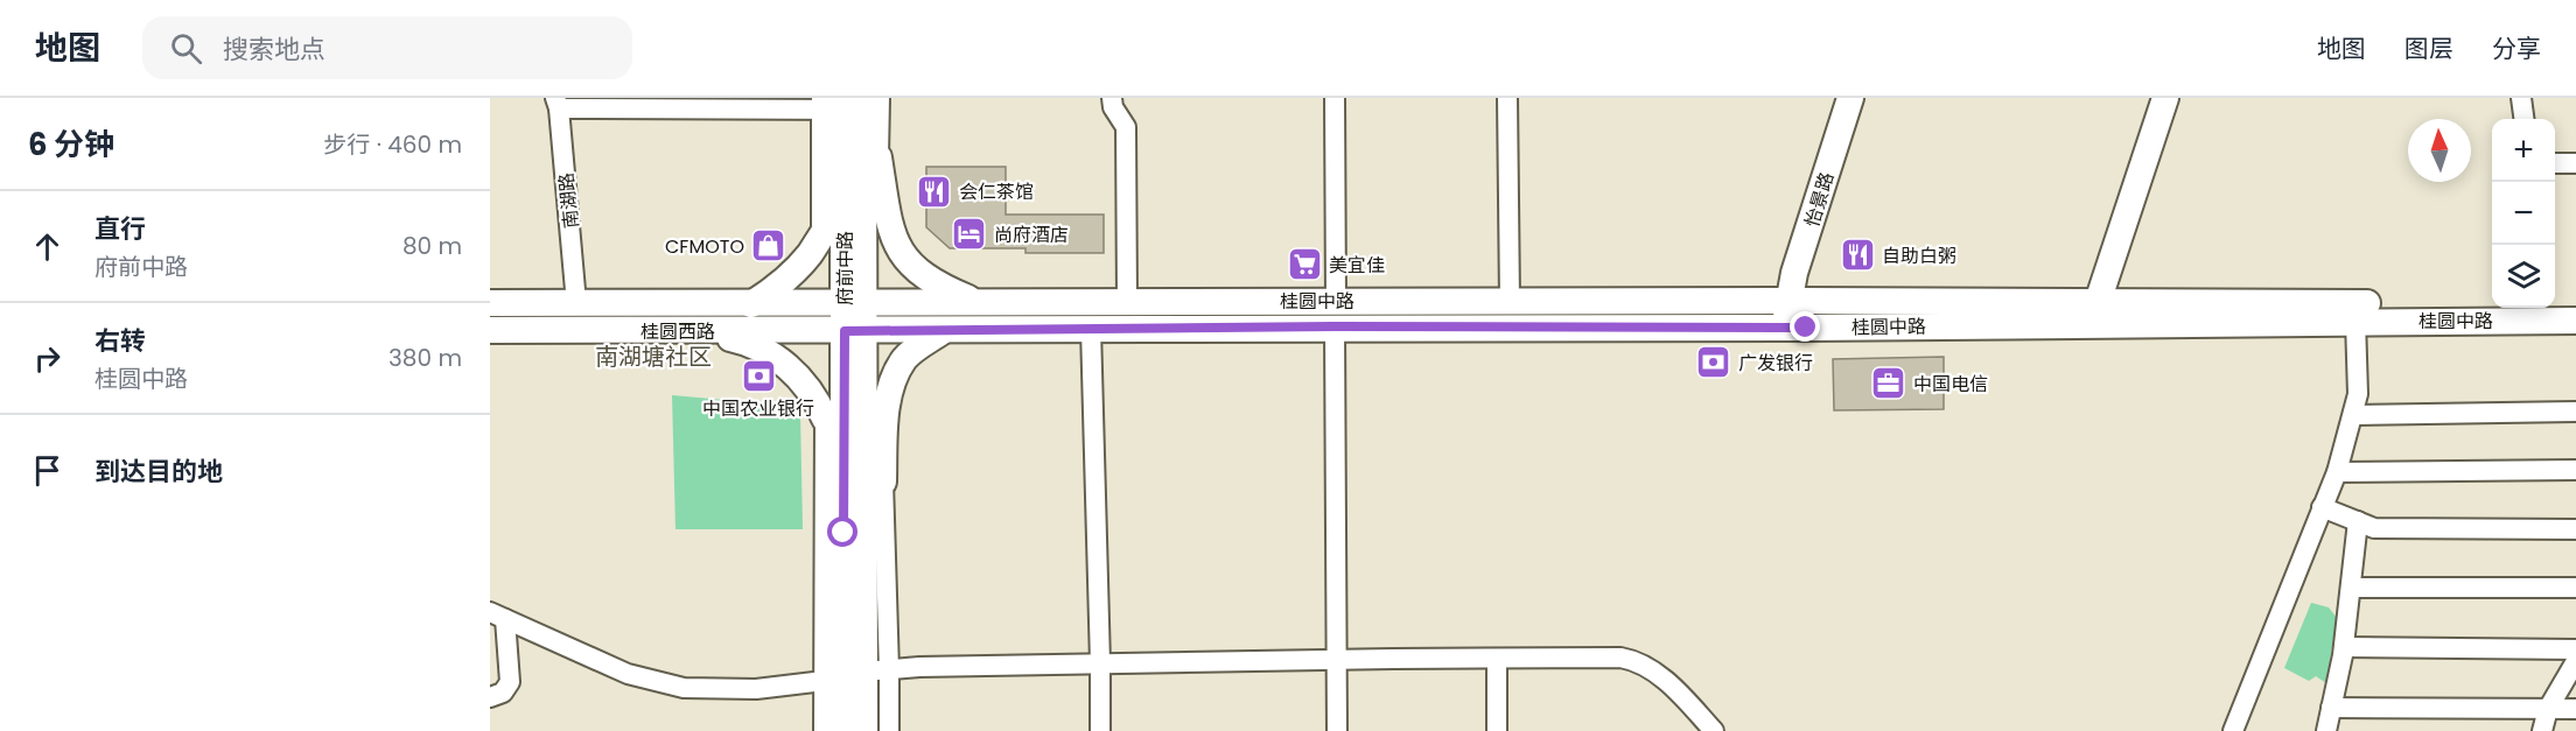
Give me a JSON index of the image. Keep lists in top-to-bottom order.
{
  "streets": {
    "main road": [
      "怡景路",
      "府前中路",
      "桂圆中路",
      "桂圆西路"
    ],
    "street": ["南湖路"]
  },
  "crossings": [
    ["怡景路", "桂圆中路"],
    ["南湖路", "桂圆西路"],
    ["府前中路", "桂圆中路"],
    ["府前中路", "桂圆西路"],
    ["桂圆中路", "桂圆西路"]
  ],
  "districts": ["南湖塘社区"],
  "places": {
    "restaurant": ["会仁茶馆", "自助白粥"],
    "hotel": ["尚府酒店"],
    "shop": ["CFMOTO"],
    "supermarket": ["美宜佳"],
    "bank": ["广发银行", "中国农业银行"],
    "office": ["中国电信"]
  },
  "north": "top",
  "page": {
    "header": "地图",
    "search": "搜索地点",
    "nav": ["地图", "图层", "分享"],
    "heading": ["6 分钟", "步行 · 460 m"],
    "map_buttons": ["+", "−"],
    "list": [
      ["直行", "府前中路", "80 m"],
      ["右转", "桂圆中路", "380 m"],
      "到达目的地"
    ]
  }
}
